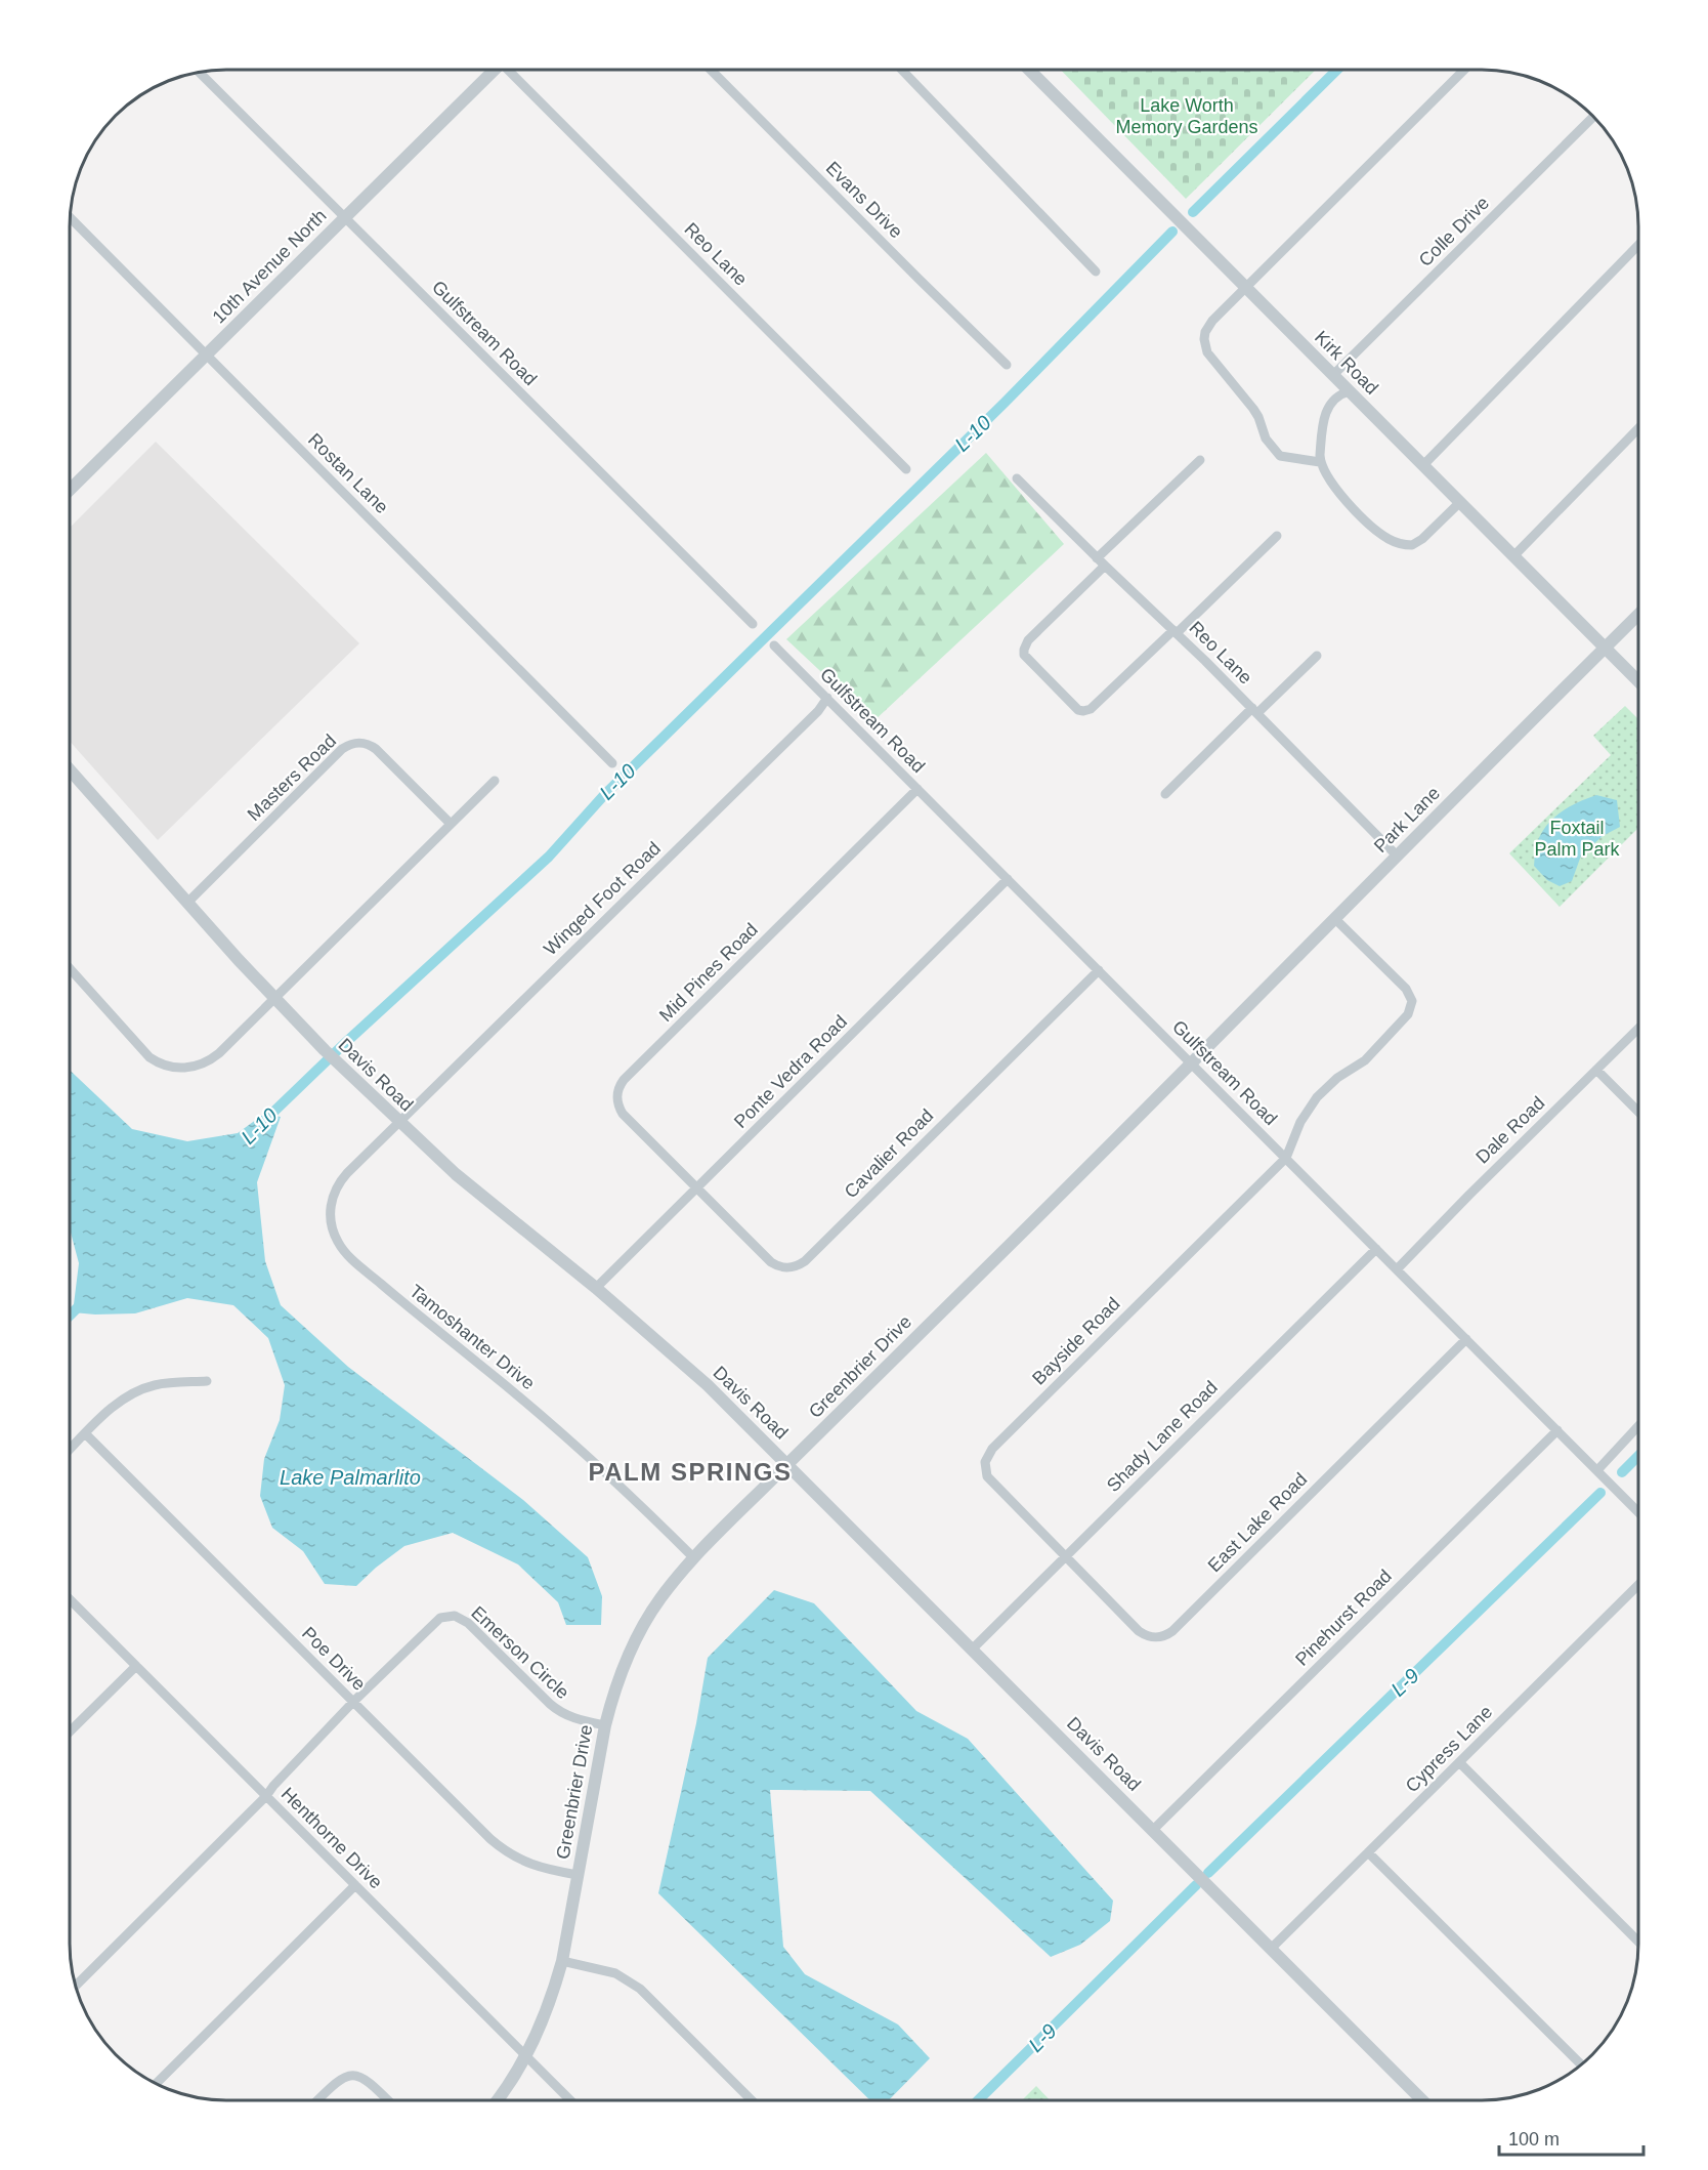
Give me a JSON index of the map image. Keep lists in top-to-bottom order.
{
  "streets": {
    "street": [
      "Evans Drive",
      "Colle Drive",
      "Reo Lane",
      "10th Avenue North",
      "Gulfstream Road",
      "Kirk Road",
      "Rostan Lane",
      "Masters Road",
      "Park Lane",
      "Winged Foot Road",
      "Mid Pines Road",
      "Ponte Vedra Road",
      "Davis Road",
      "Dale Road",
      "Cavalier Road",
      "Tamoshanter Drive",
      "Bayside Road",
      "Greenbrier Drive",
      "Shady Lane Road",
      "East Lake Road",
      "Pinehurst Road",
      "Emerson Circle",
      "Poe Drive",
      "Cypress Lane",
      "Henthorne Drive"
    ]
  },
  "crossings": [
    ["Colle Drive", "Kirk Road"],
    ["Reo Lane", "Park Lane"],
    ["10th Avenue North", "Gulfstream Road"],
    ["10th Avenue North", "Rostan Lane"],
    ["Gulfstream Road", "Park Lane"],
    ["Gulfstream Road", "Winged Foot Road"],
    ["Gulfstream Road", "Mid Pines Road"],
    ["Gulfstream Road", "Ponte Vedra Road"],
    ["Gulfstream Road", "Dale Road"],
    ["Gulfstream Road", "Cavalier Road"],
    ["Gulfstream Road", "Bayside Road"],
    ["Gulfstream Road", "Greenbrier Drive"],
    ["Gulfstream Road", "Shady Lane Road"],
    ["Gulfstream Road", "East Lake Road"],
    ["Gulfstream Road", "Pinehurst Road"],
    ["Kirk Road", "Park Lane"],
    ["Masters Road", "Davis Road"],
    ["Park Lane", "Greenbrier Drive"],
    ["Winged Foot Road", "Davis Road"],
    ["Winged Foot Road", "Tamoshanter Drive"],
    ["Mid Pines Road", "Ponte Vedra Road"],
    ["Mid Pines Road", "Cavalier Road"],
    ["Ponte Vedra Road", "Davis Road"],
    ["Ponte Vedra Road", "Cavalier Road"],
    ["Davis Road", "Tamoshanter Drive"],
    ["Davis Road", "Greenbrier Drive"],
    ["Davis Road", "Shady Lane Road"],
    ["Davis Road", "Pinehurst Road"],
    ["Davis Road", "Cypress Lane"],
    ["Tamoshanter Drive", "Greenbrier Drive"],
    ["Bayside Road", "Shady Lane Road"],
    ["Bayside Road", "East Lake Road"],
    ["Greenbrier Drive", "Emerson Circle"],
    ["Greenbrier Drive", "Poe Drive"],
    ["Greenbrier Drive", "Henthorne Drive"],
    ["Shady Lane Road", "East Lake Road"],
    ["Emerson Circle", "Poe Drive"],
    ["Emerson Circle", "Henthorne Drive"]
  ],
  "districts": ["PALM SPRINGS"],
  "water": ["L-10", "Lake Palmarlito", "L-9"],
  "parks": ["Lake Worth Memory Gardens", "Foxtail Palm Park"],
  "scale_bar": "100 m"
}
